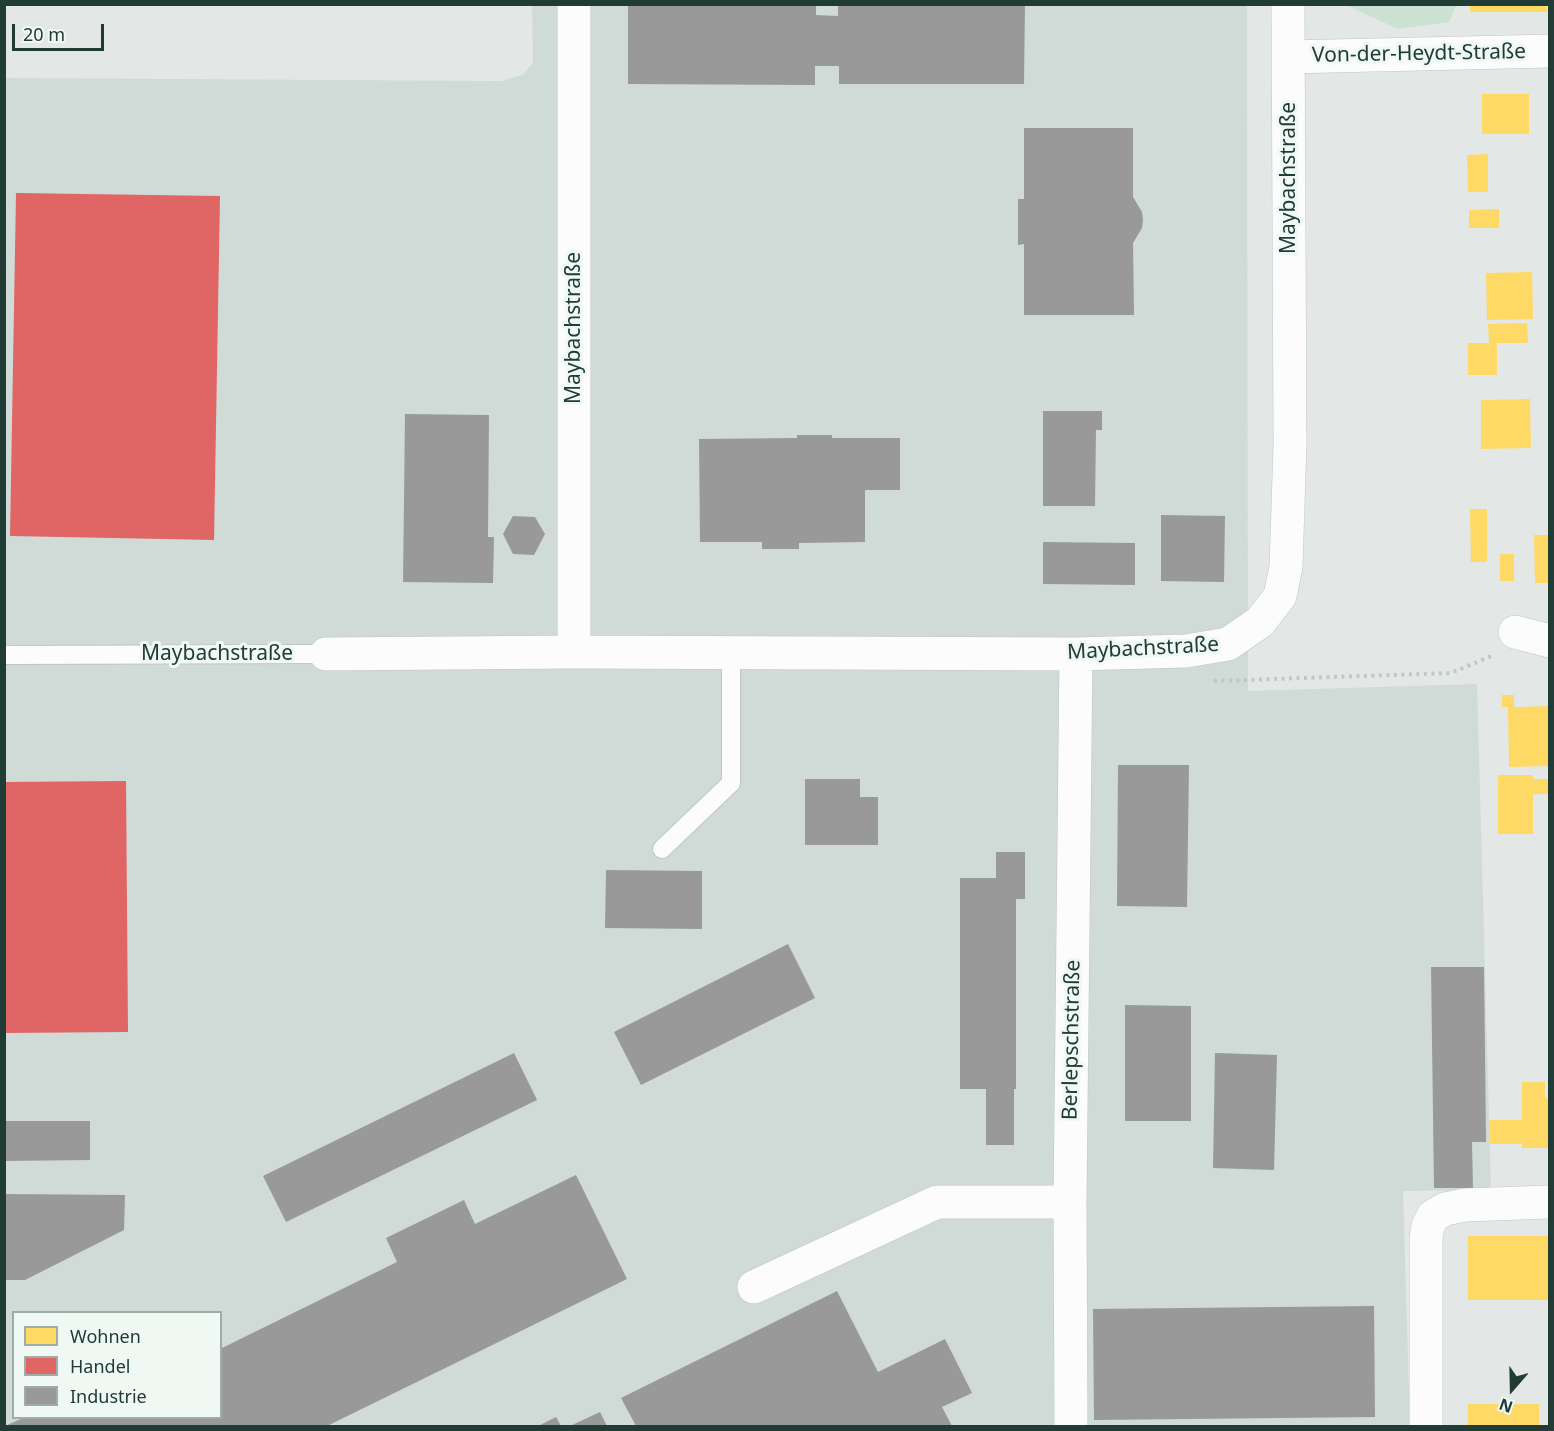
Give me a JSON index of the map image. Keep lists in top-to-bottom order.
{
  "streets": {
    "street": ["Von-der-Heydt-Straße", "Maybachstraße", "Berlepschstraße"]
  },
  "crossings": [
    ["Von-der-Heydt-Straße", "Maybachstraße"],
    ["Maybachstraße", "Berlepschstraße"]
  ],
  "legend": ["Wohnen", "Handel", "Industrie"],
  "scale_bar": "20 m",
  "north": "bottom"
}
